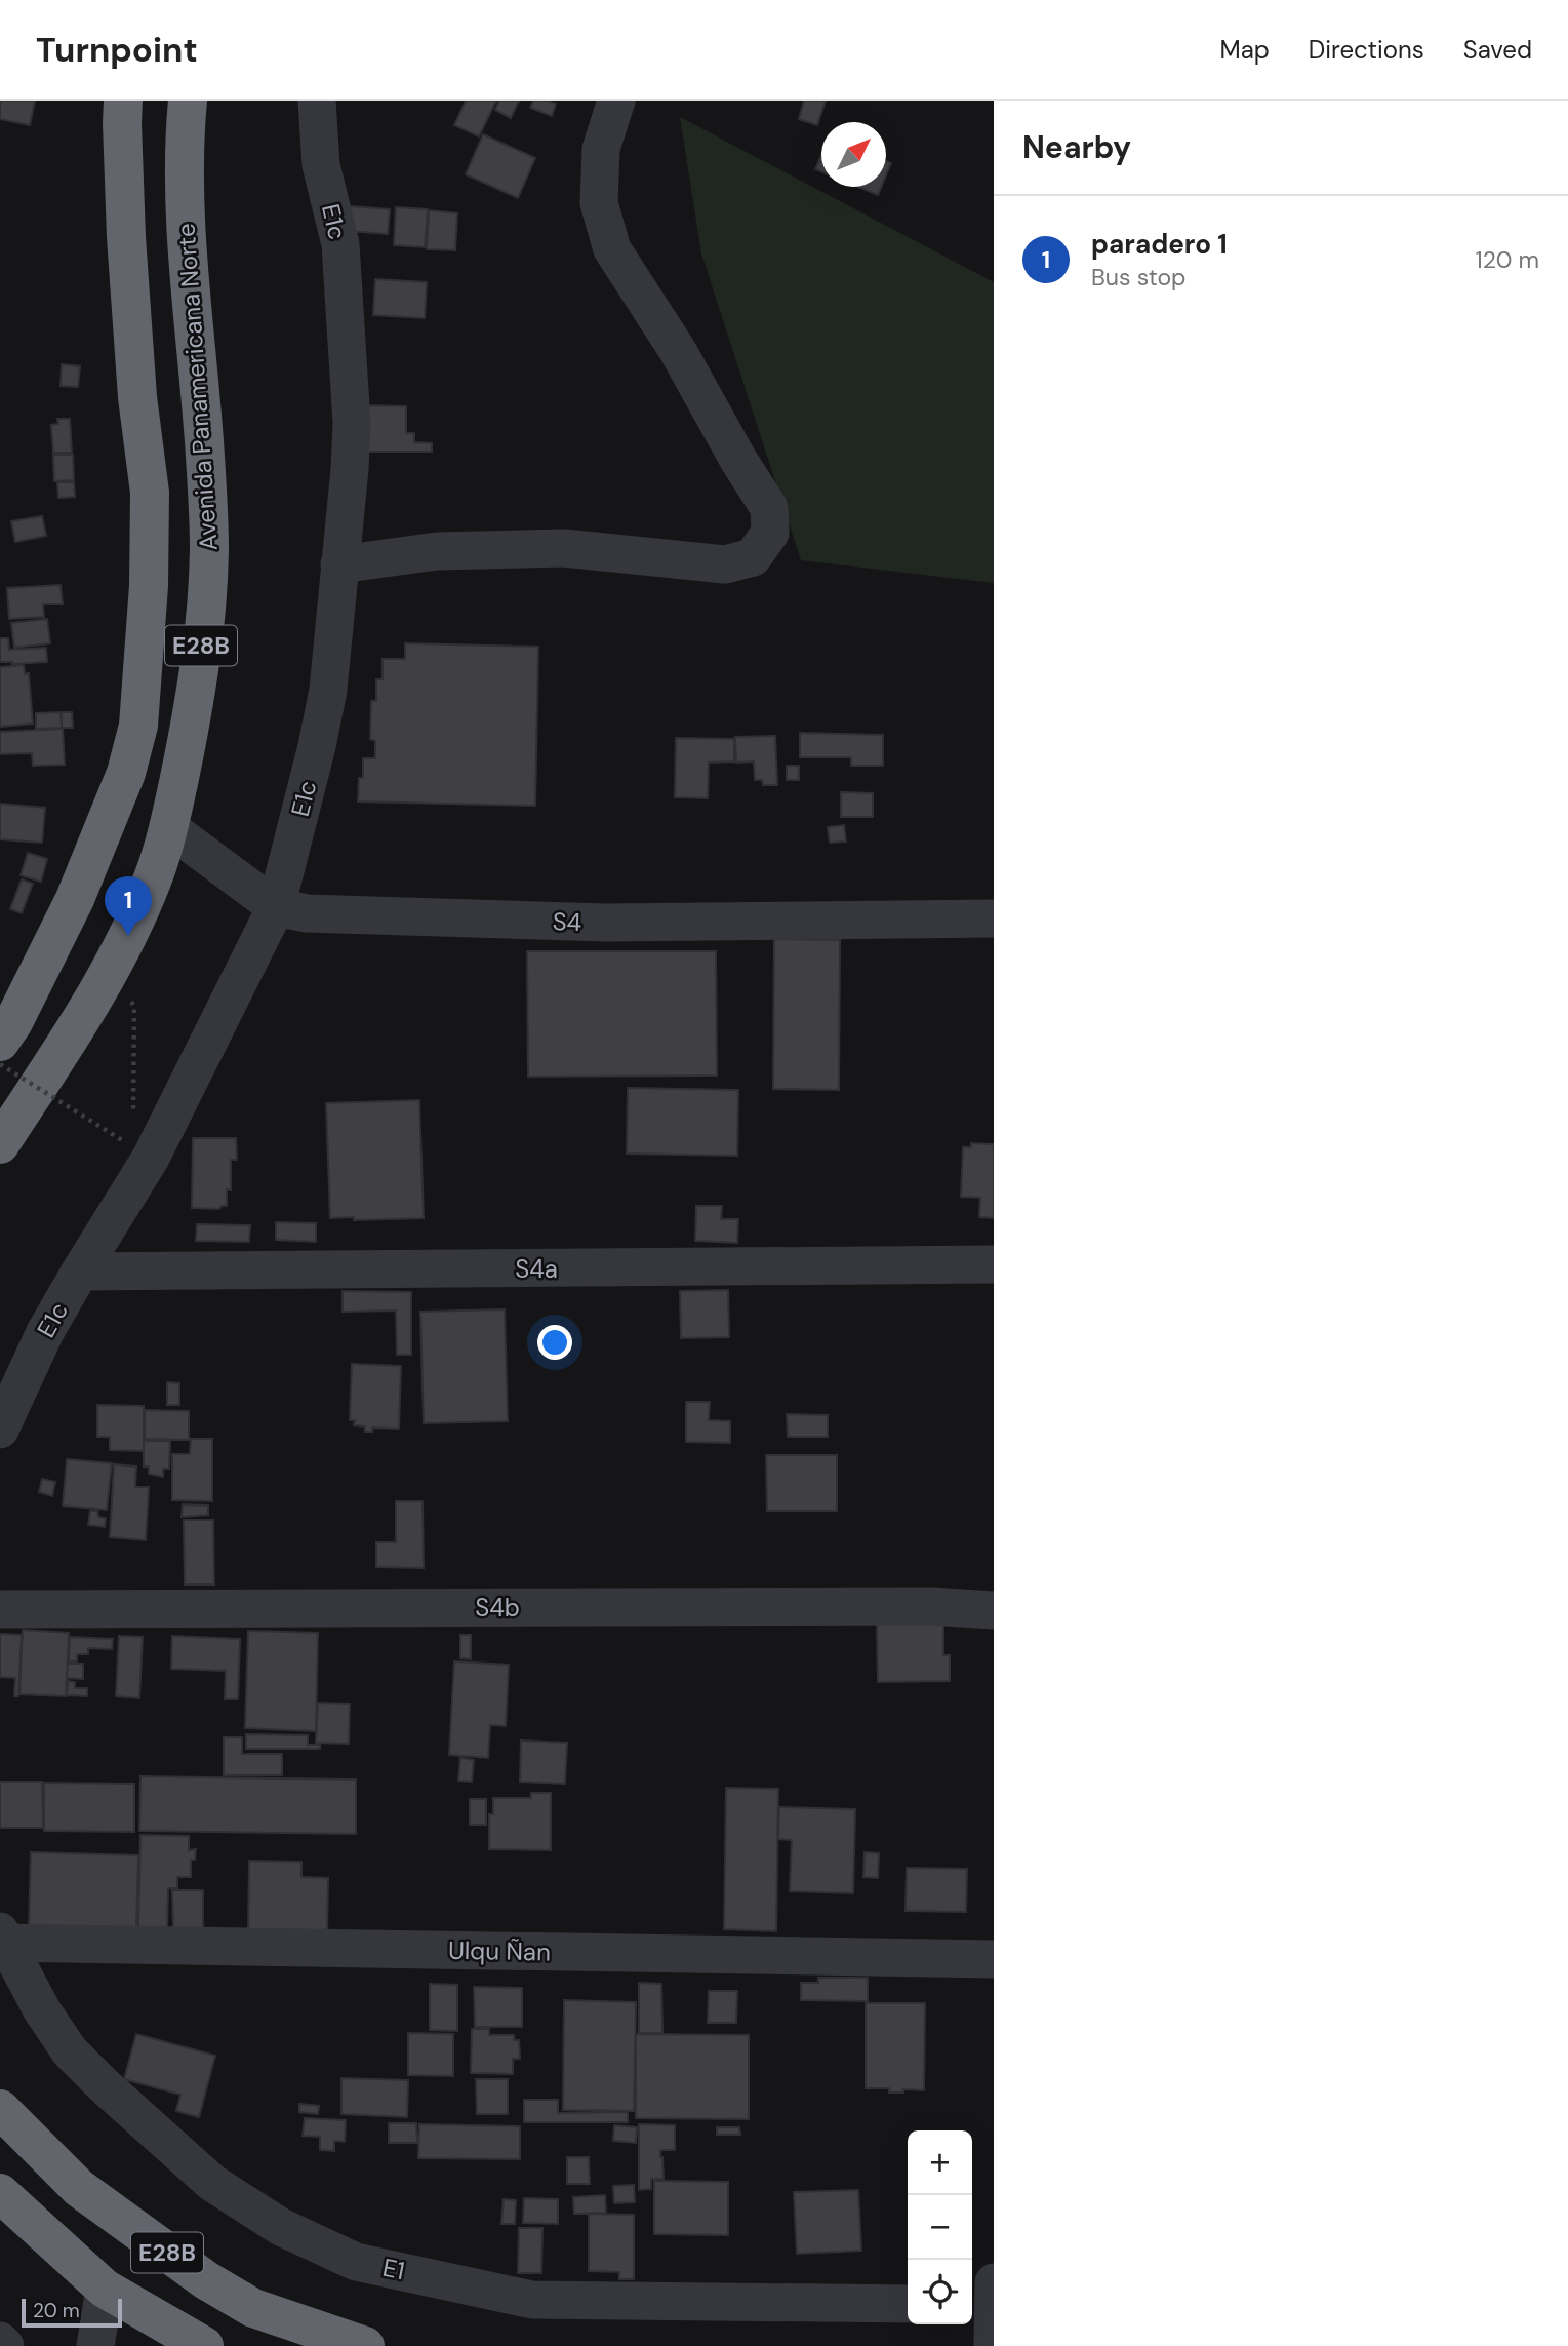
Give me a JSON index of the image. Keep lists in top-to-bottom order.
{
  "streets": {
    "highway": ["Avenida Panamericana Norte", "E28B"],
    "street": [
      "E1c",
      "S4",
      "S4a",
      "S4b",
      "Ulqu Ñan",
      "E1"
    ]
  },
  "crossings": [
    ["E1c", "S4"],
    ["E1c", "S4a"],
    ["Avenida Panamericana Norte", "S4"],
    ["Ulqu Ñan", "E1"]
  ],
  "scale_bar": "20 m",
  "north": "top right",
  "page": {
    "header": "Turnpoint",
    "nav": ["Map", "Directions", "Saved"],
    "heading": "Nearby",
    "list": [
      {
        "mark": "1",
        "name": "paradero 1",
        "note": "Bus stop",
        "value": "120 m"
      }
    ],
    "pins": "1",
    "map_buttons": ["+", "−"],
    "scale": "20 m"
  }
}
